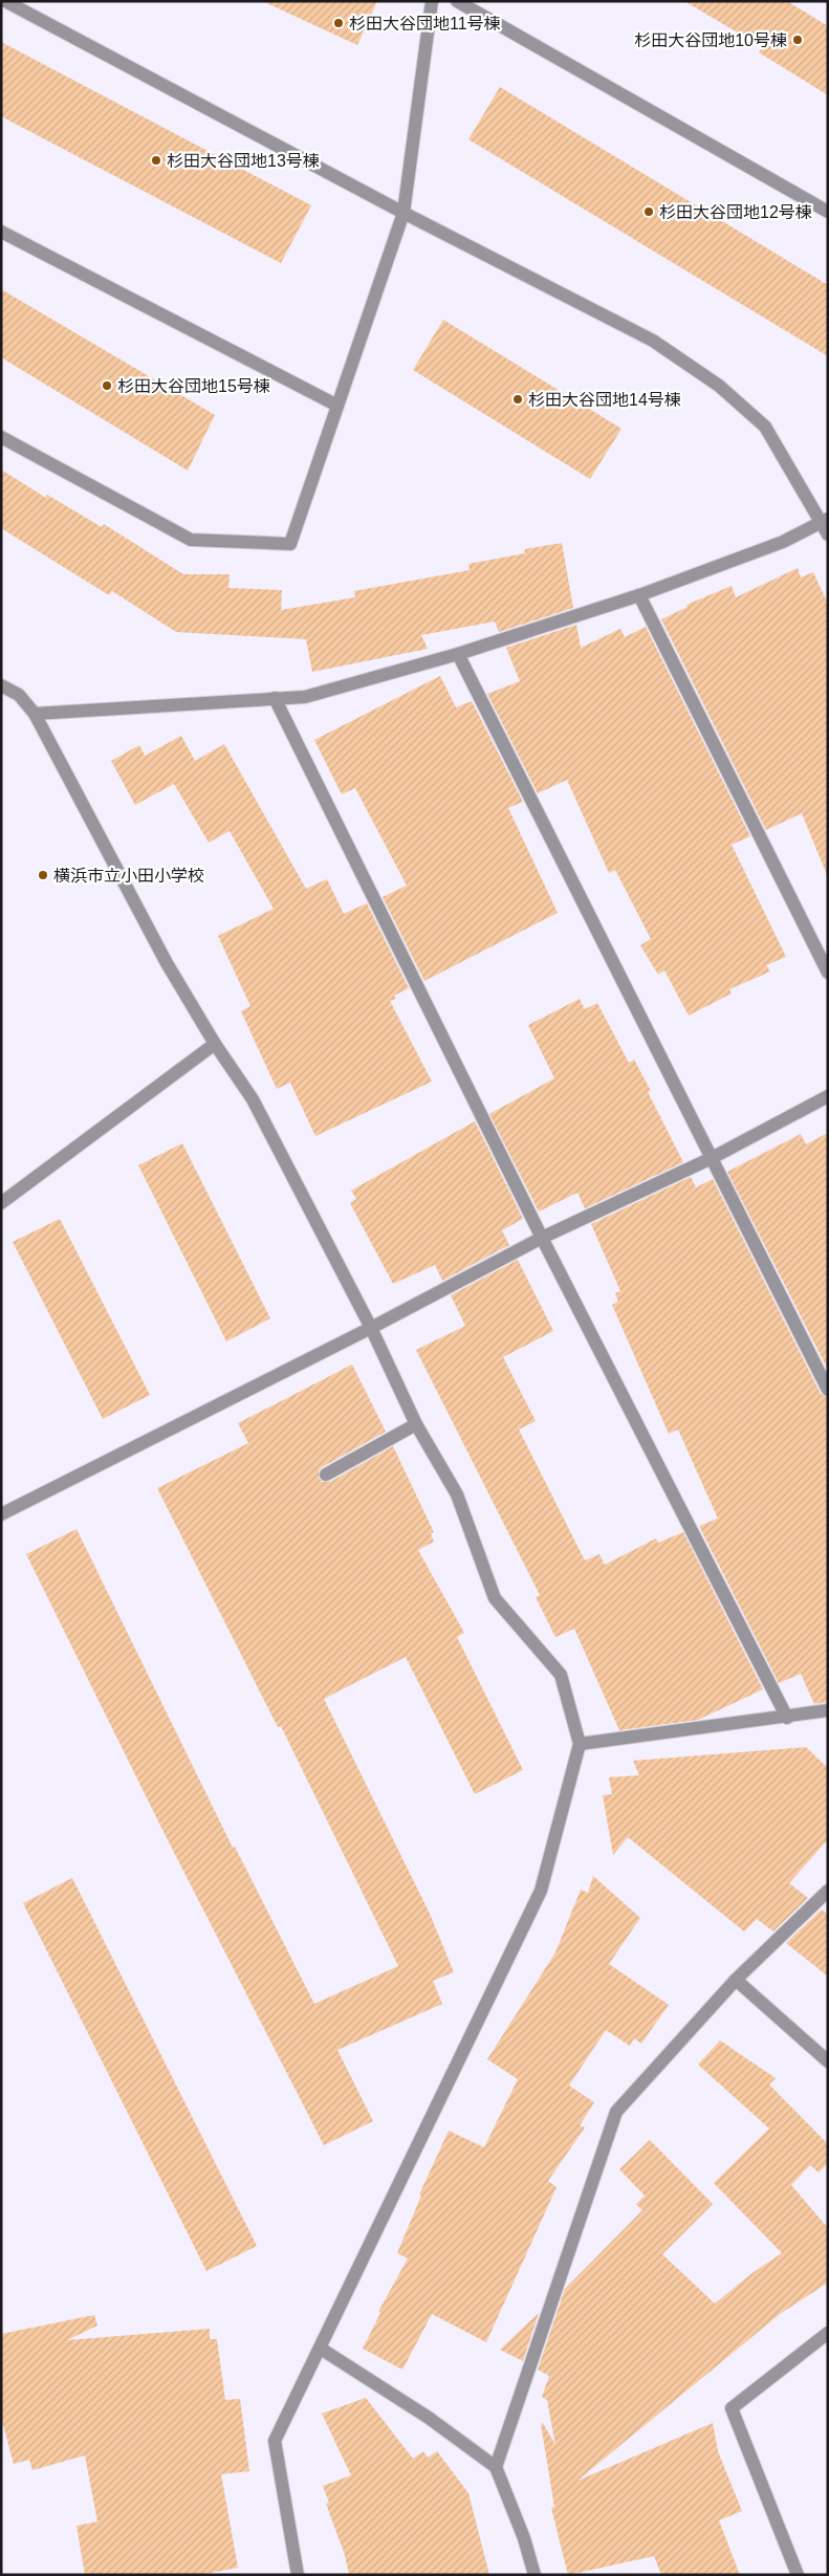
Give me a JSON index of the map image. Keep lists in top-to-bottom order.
{
  "places": [
    "杉田大谷団地11号棟",
    "杉田大谷団地10号棟",
    "杉田大谷団地13号棟",
    "杉田大谷団地12号棟",
    "杉田大谷団地15号棟",
    "杉田大谷団地14号棟",
    "横浜市立小田小学校"
  ]
}
